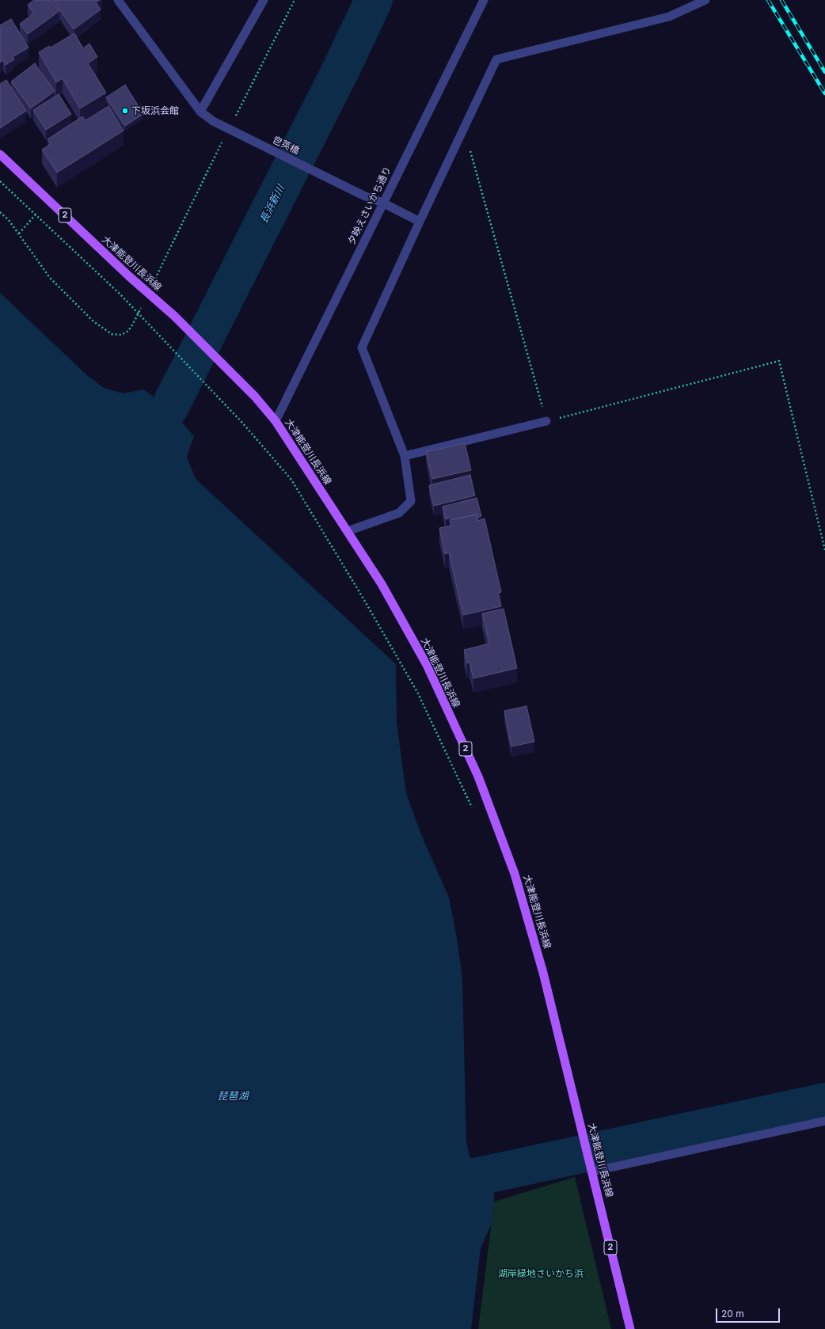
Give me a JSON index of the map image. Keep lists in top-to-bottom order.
{
  "streets": {
    "main road": ["2", "大津能登川長浜線"],
    "street": ["皀莢橋", "夕映えさいかち通り"]
  },
  "crossings": [
    ["皀莢橋", "夕映えさいかち通り"],
    ["夕映えさいかち通り", "大津能登川長浜線"]
  ],
  "water": ["長浜新川", "琵琶湖"],
  "parks": ["湖岸緑地さいかち浜"],
  "places": ["下坂浜会館"],
  "scale_bar": "20 m"
}
